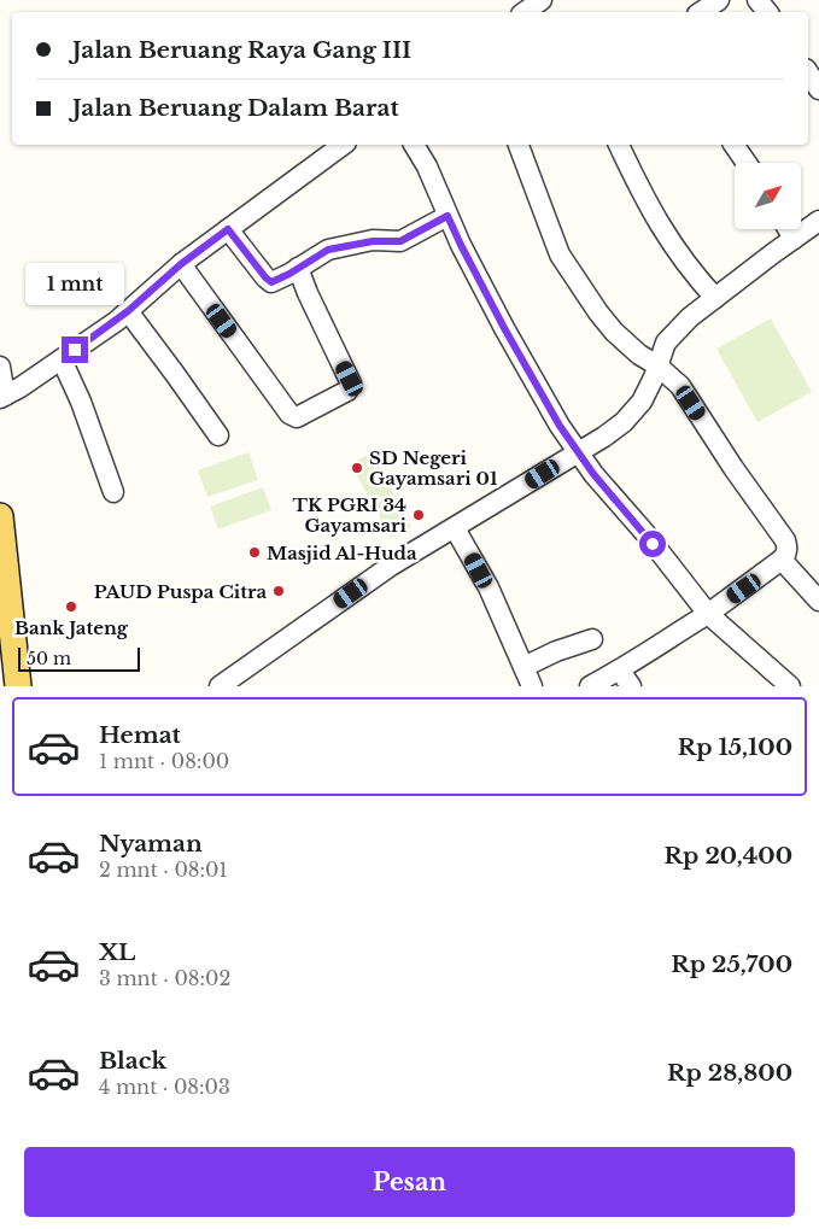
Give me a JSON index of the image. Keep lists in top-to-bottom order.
{
  "places": [
    "SD Negeri Gayamsari 01",
    "TK PGRI 34 Gayamsari",
    "Masjid Al-Huda",
    "PAUD Puspa Citra",
    "Bank Jateng"
  ],
  "scale_bar": "50 m",
  "north": "top right",
  "page": {
    "banner": ["Jalan Beruang Raya Gang III", "Jalan Beruang Dalam Barat"],
    "bubble": "1 mnt",
    "scale": "50 m",
    "list": [
      {
        "name": "Hemat",
        "note": "1 mnt · 08:00",
        "value": "Rp 15,100"
      },
      {
        "name": "Nyaman",
        "note": "2 mnt · 08:01",
        "value": "Rp 20,400"
      },
      {
        "name": "XL",
        "note": "3 mnt · 08:02",
        "value": "Rp 25,700"
      },
      {
        "name": "Black",
        "note": "4 mnt · 08:03",
        "value": "Rp 28,800"
      }
    ],
    "buttons": "Pesan"
  }
}
